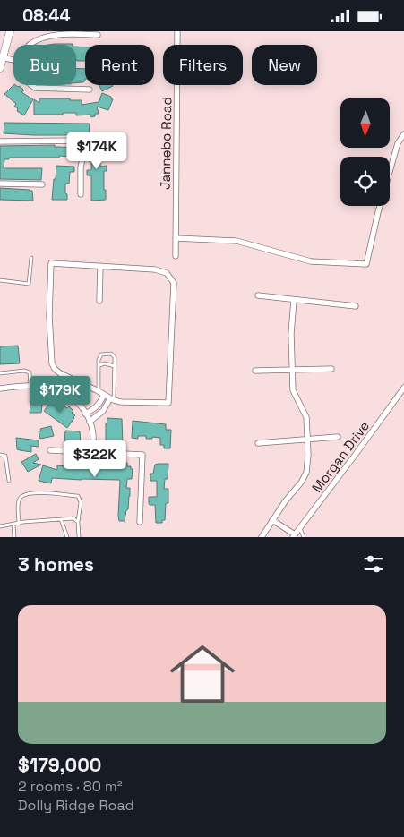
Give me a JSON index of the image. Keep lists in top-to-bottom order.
{
  "streets": {
    "street": ["Jannebo Road", "Morgan Drive"]
  },
  "north": "bottom",
  "page": {
    "status": "08:44",
    "chip": [
      "Buy",
      "Rent",
      "Filters",
      "New"
    ],
    "price": ["$174K", "$179K", "$322K"],
    "heading": "3 homes",
    "list": [
      {
        "name": "$179,000",
        "note": "2 rooms · 80 m² · Dolly Ridge Road"
      }
    ]
  }
}
